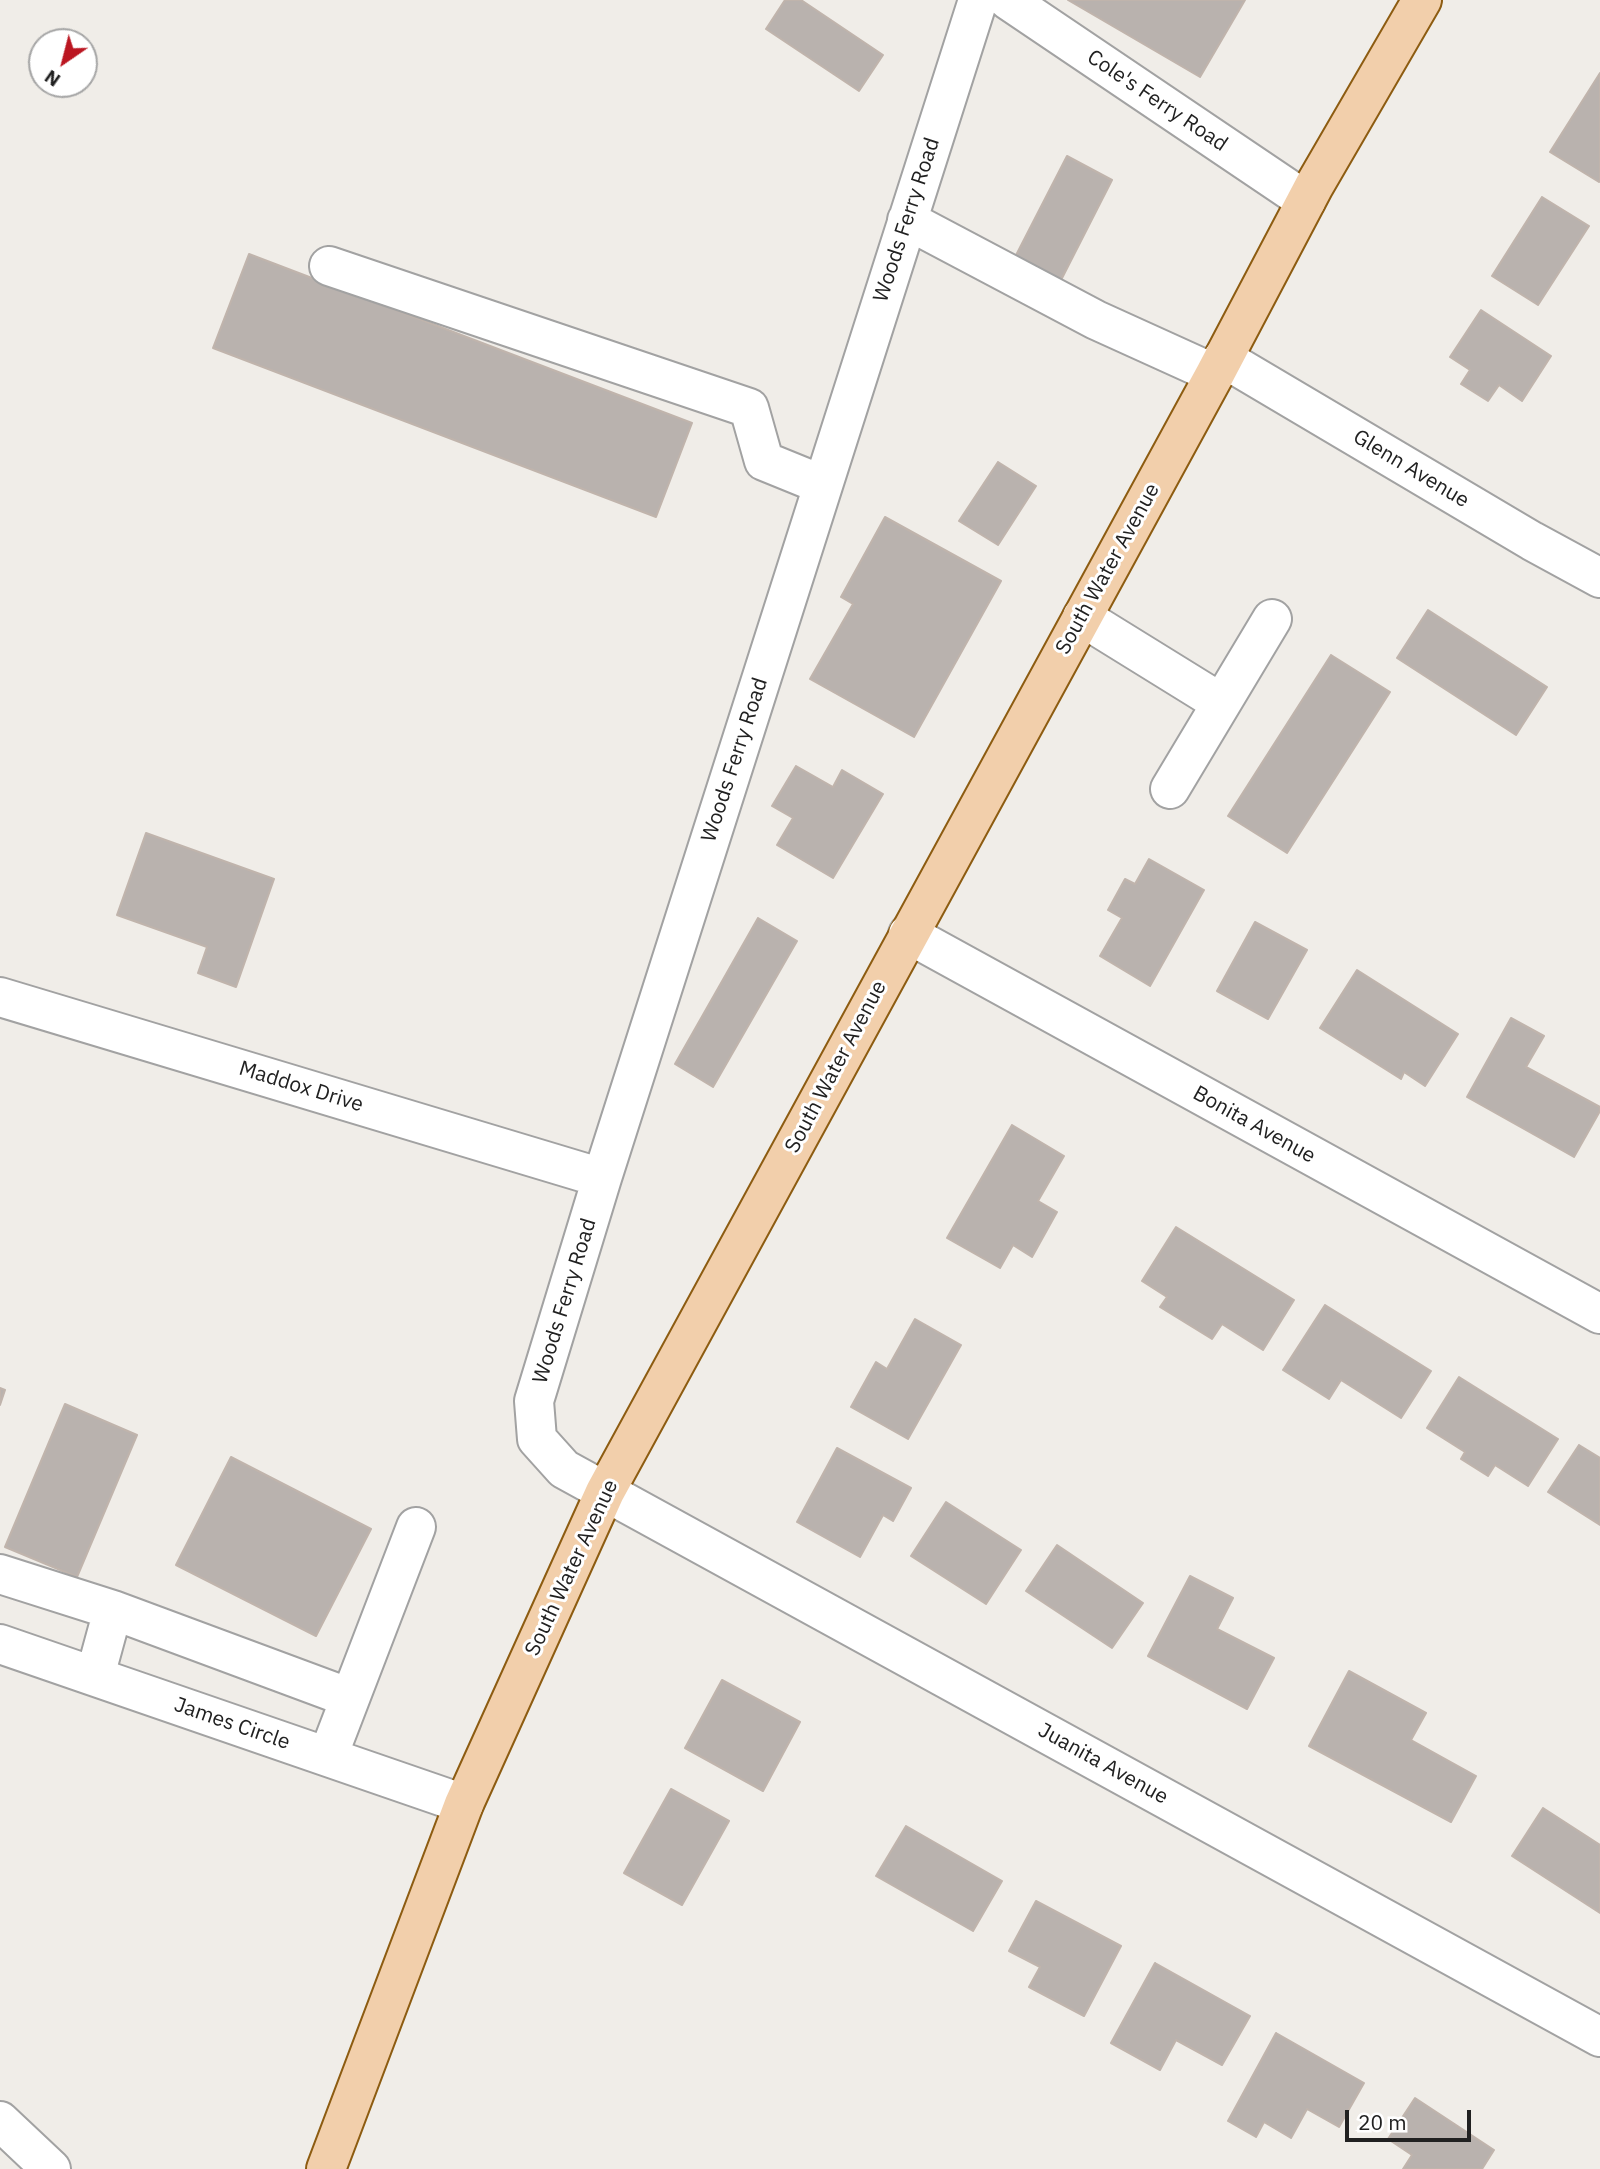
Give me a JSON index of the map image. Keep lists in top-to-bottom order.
{
  "streets": {
    "main road": ["South Water Avenue"],
    "street": [
      "Cole's Ferry Road",
      "Woods Ferry Road",
      "Glenn Avenue",
      "Maddox Drive",
      "Bonita Avenue",
      "James Circle",
      "Juanita Avenue"
    ]
  },
  "crossings": [
    ["Cole's Ferry Road", "South Water Avenue"],
    ["Woods Ferry Road", "Glenn Avenue"],
    ["Woods Ferry Road", "South Water Avenue"],
    ["Woods Ferry Road", "Maddox Drive"],
    ["Woods Ferry Road", "Juanita Avenue"],
    ["Glenn Avenue", "South Water Avenue"],
    ["South Water Avenue", "Bonita Avenue"],
    ["South Water Avenue", "James Circle"],
    ["South Water Avenue", "Juanita Avenue"]
  ],
  "scale_bar": "20 m",
  "north": "bottom left"
}
